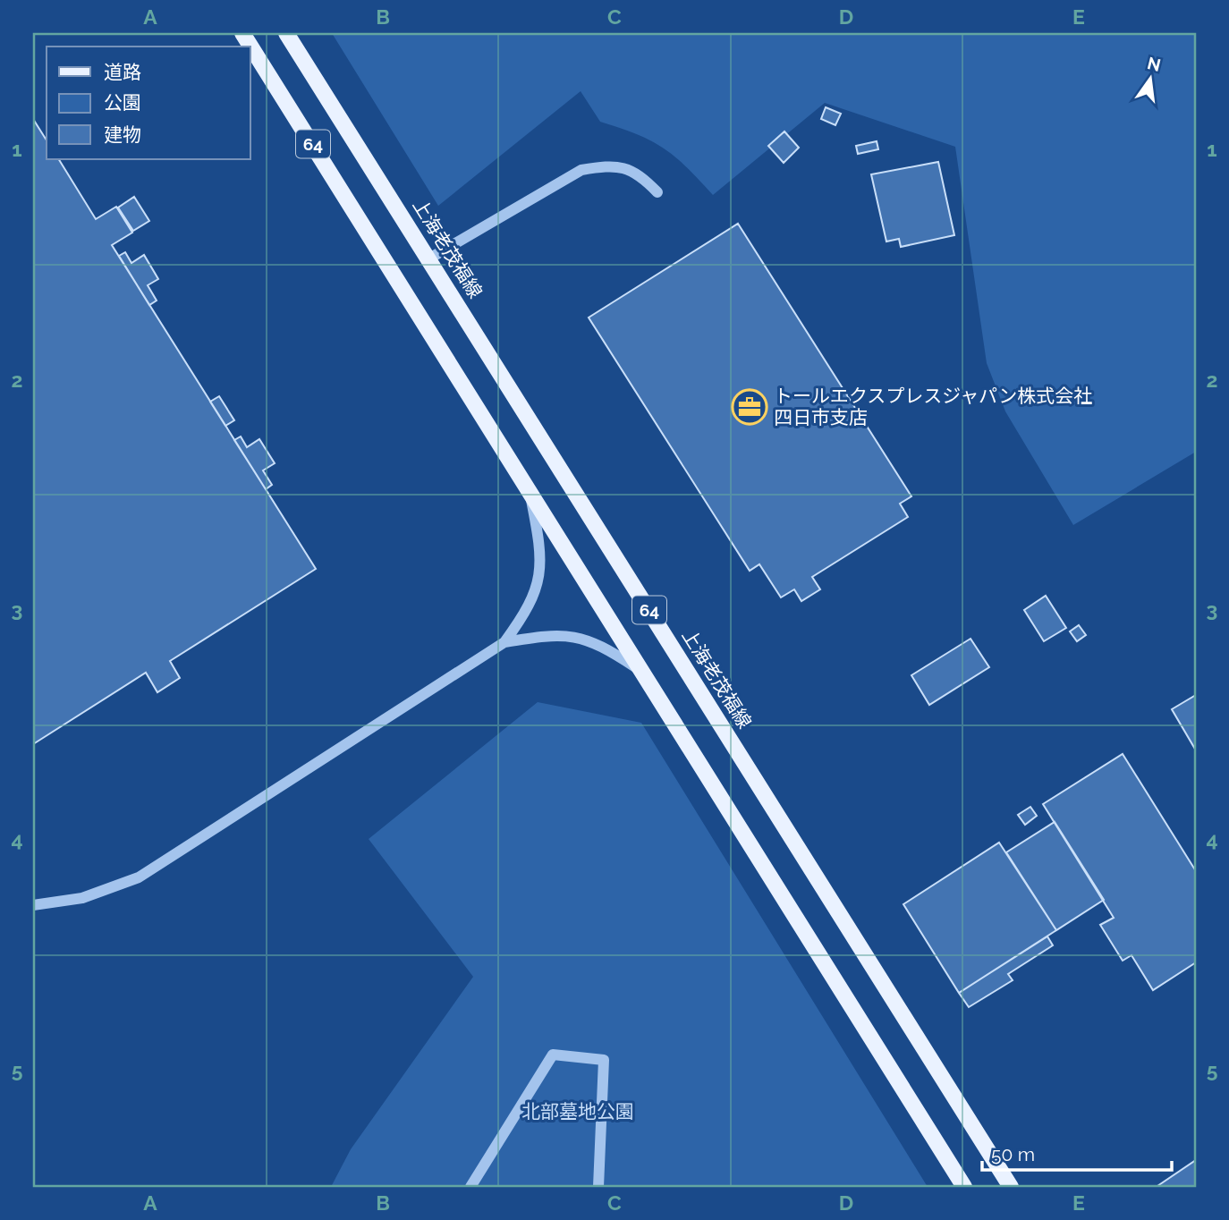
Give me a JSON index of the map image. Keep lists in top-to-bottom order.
{
  "streets": {
    "main road": ["64", "上海老茂福線"]
  },
  "parks": ["北部墓地公園"],
  "places": {
    "office": ["トールエクスプレスジャパン株式会社 四日市支店"]
  },
  "legend": ["道路", "公園", "建物"],
  "scale_bar": "50 m",
  "north": "top",
  "grid": {
    "columns": [
      "A",
      "B",
      "C",
      "D",
      "E"
    ],
    "rows": [
      "1",
      "2",
      "3",
      "4",
      "5"
    ]
  }
}
